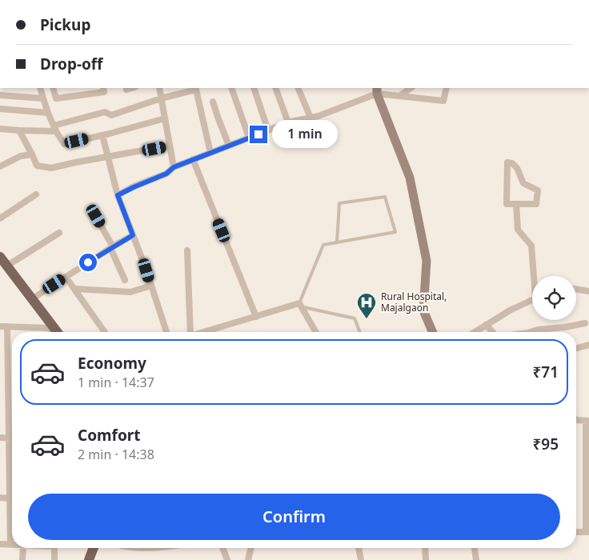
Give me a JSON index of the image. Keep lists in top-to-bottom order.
{
  "places": {
    "hospital": ["Rural Hospital, Majalgaon"]
  },
  "page": {
    "banner": ["Pickup", "Drop-off"],
    "bubble": "1 min",
    "list": [
      {
        "name": "Economy",
        "note": "1 min · 14:37",
        "value": "₹71"
      },
      {
        "name": "Comfort",
        "note": "2 min · 14:38",
        "value": "₹95"
      }
    ],
    "buttons": "Confirm"
  }
}
